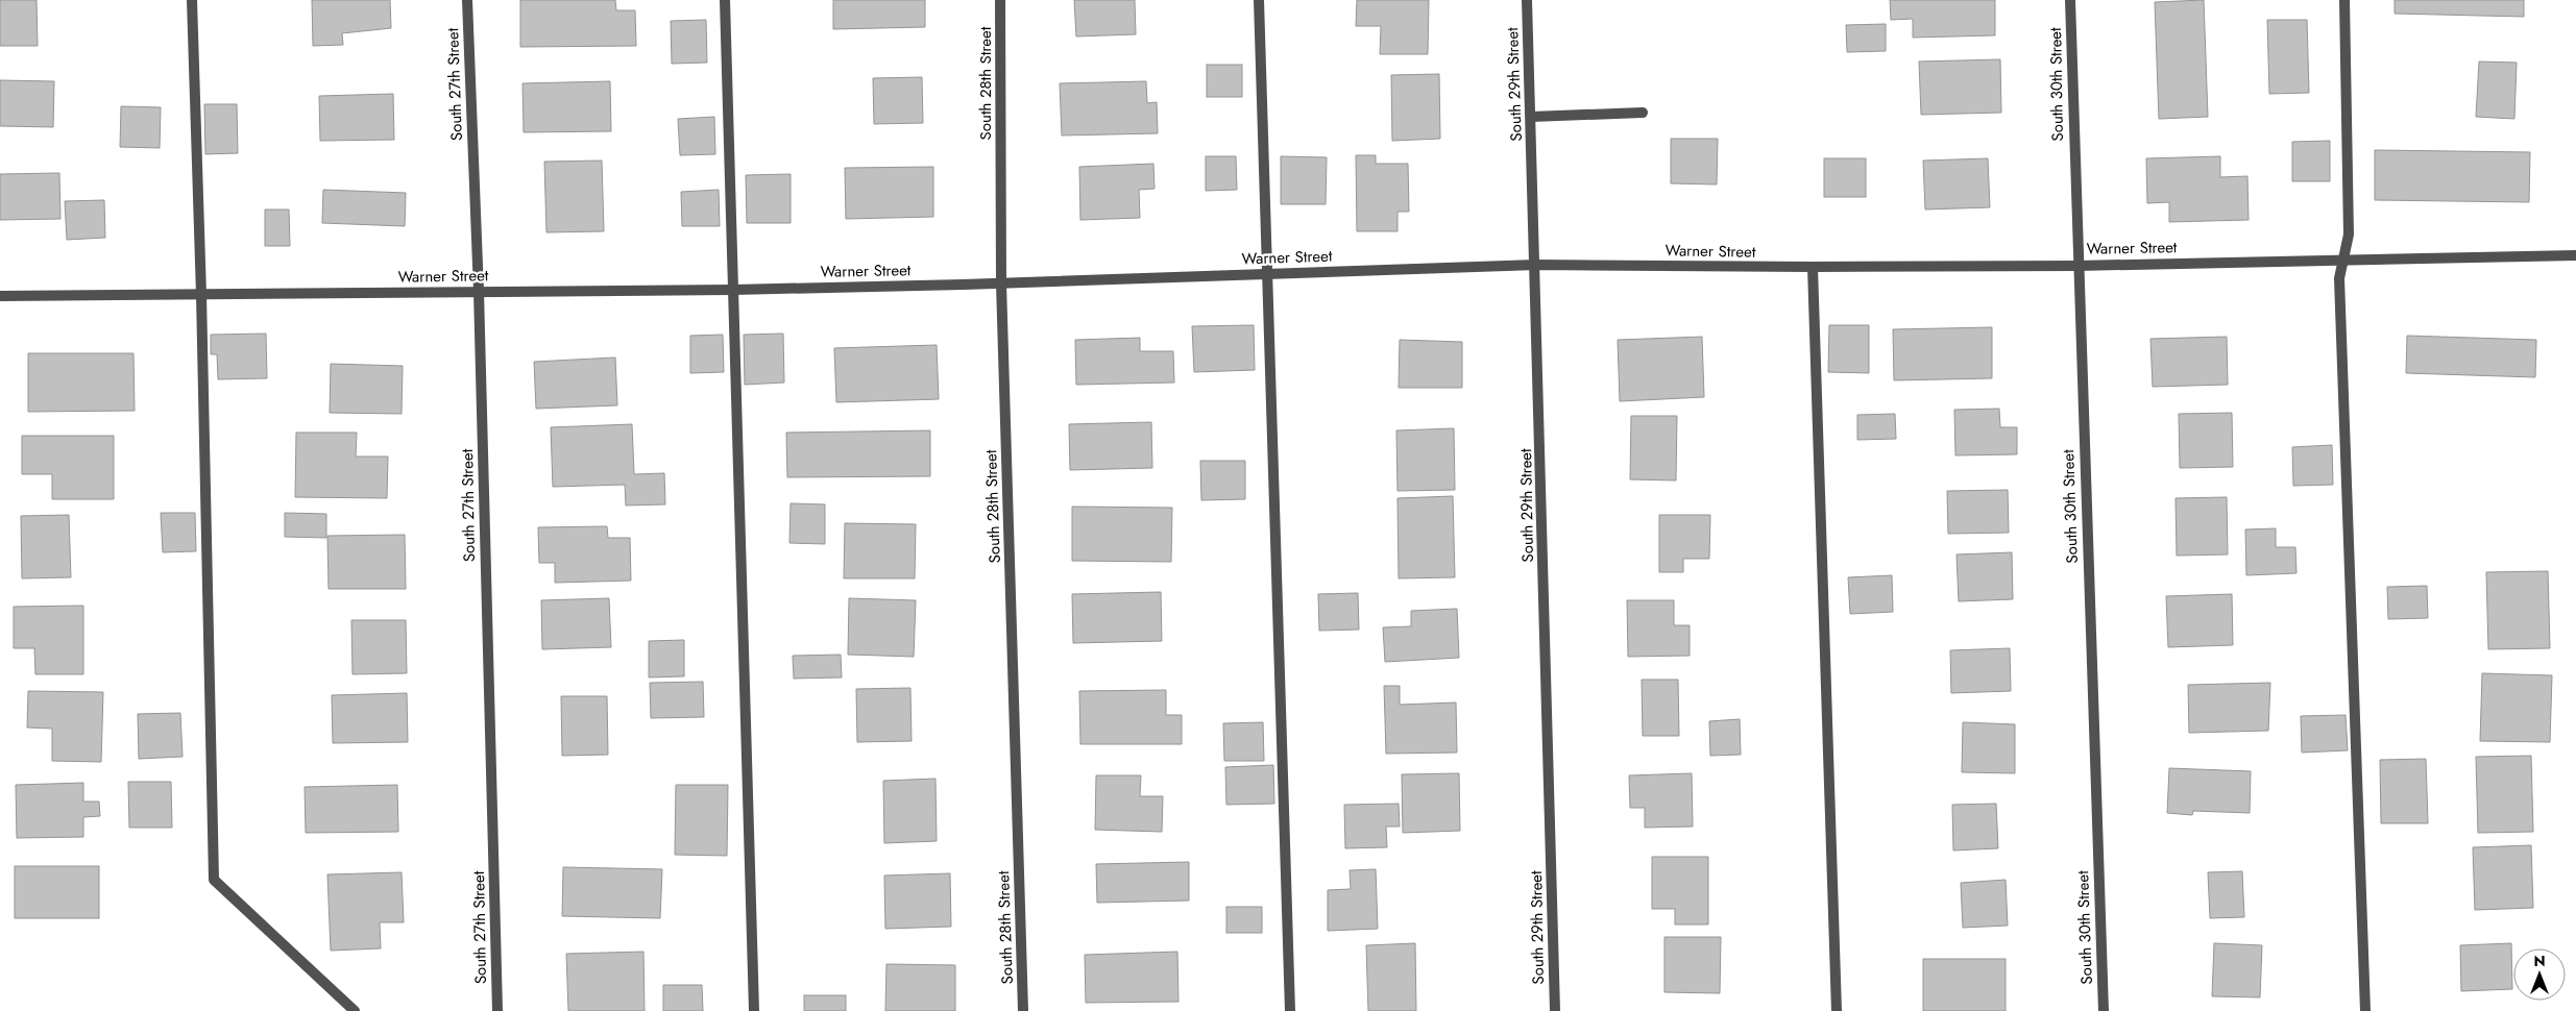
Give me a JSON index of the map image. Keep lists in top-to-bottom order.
{
  "streets": {
    "street": [
      "South 28th Street",
      "South 27th Street",
      "South 29th Street",
      "South 30th Street",
      "Warner Street"
    ]
  },
  "crossings": [
    ["South 28th Street", "Warner Street"],
    ["South 27th Street", "Warner Street"],
    ["South 29th Street", "Warner Street"],
    ["South 30th Street", "Warner Street"]
  ],
  "north": "top"
}
